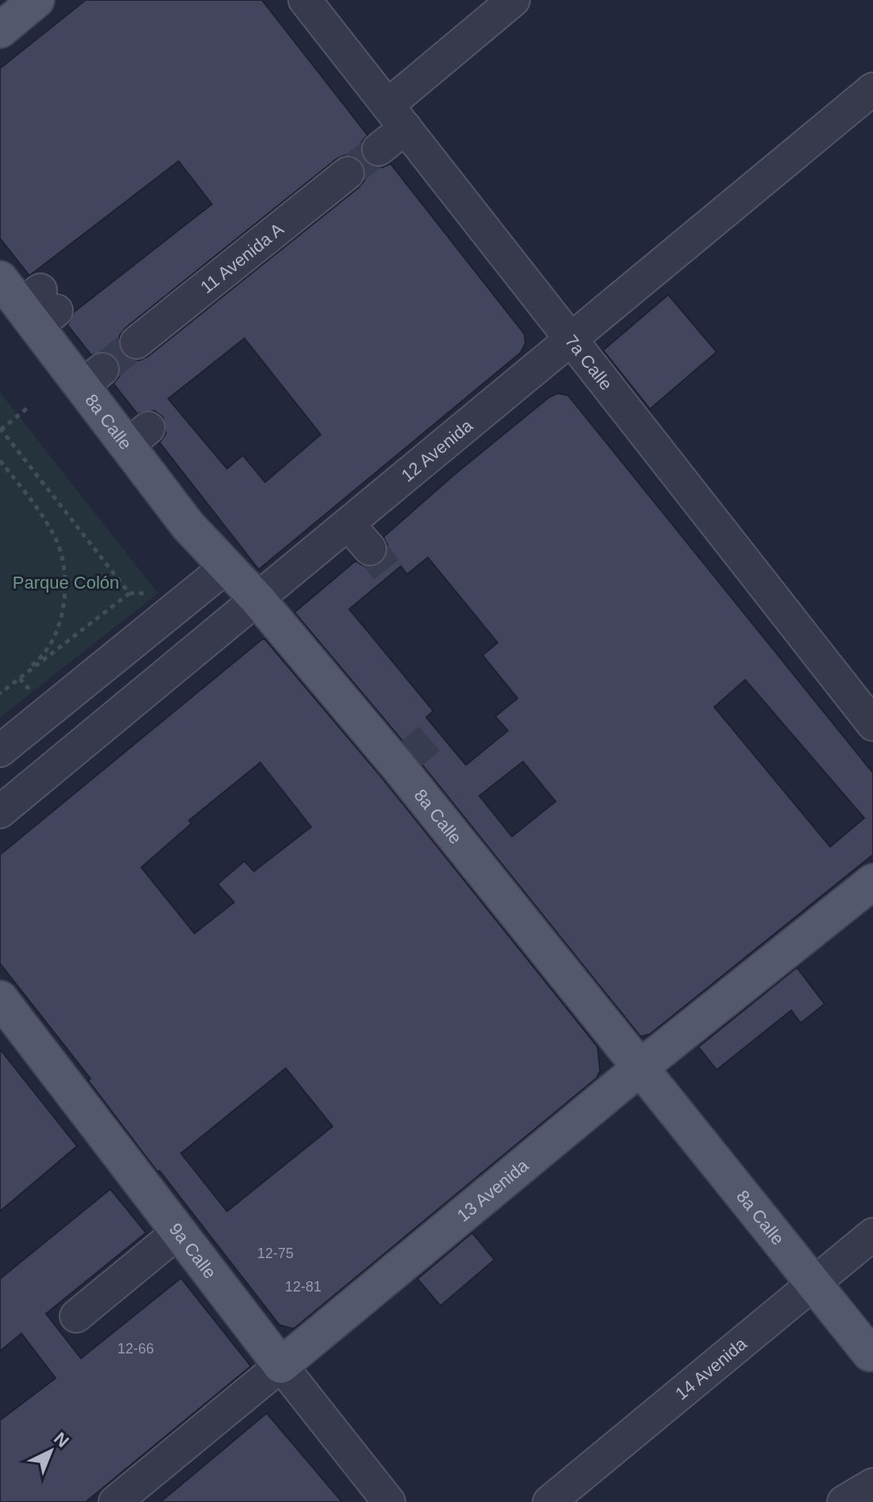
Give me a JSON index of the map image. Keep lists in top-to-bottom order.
{
  "streets": {
    "main road": ["8a Calle", "13 Avenida", "9a Calle"],
    "street": [
      "11 Avenida A",
      "7a Calle",
      "12 Avenida",
      "14 Avenida"
    ]
  },
  "crossings": [
    ["7a Calle", "12 Avenida"],
    ["8a Calle", "12 Avenida"],
    ["8a Calle", "13 Avenida"],
    ["8a Calle", "14 Avenida"],
    ["13 Avenida", "9a Calle"]
  ],
  "parks": ["Parque Colón"],
  "house_numbers": ["12-75", "12-81", "12-66"],
  "north": "top right"
}
